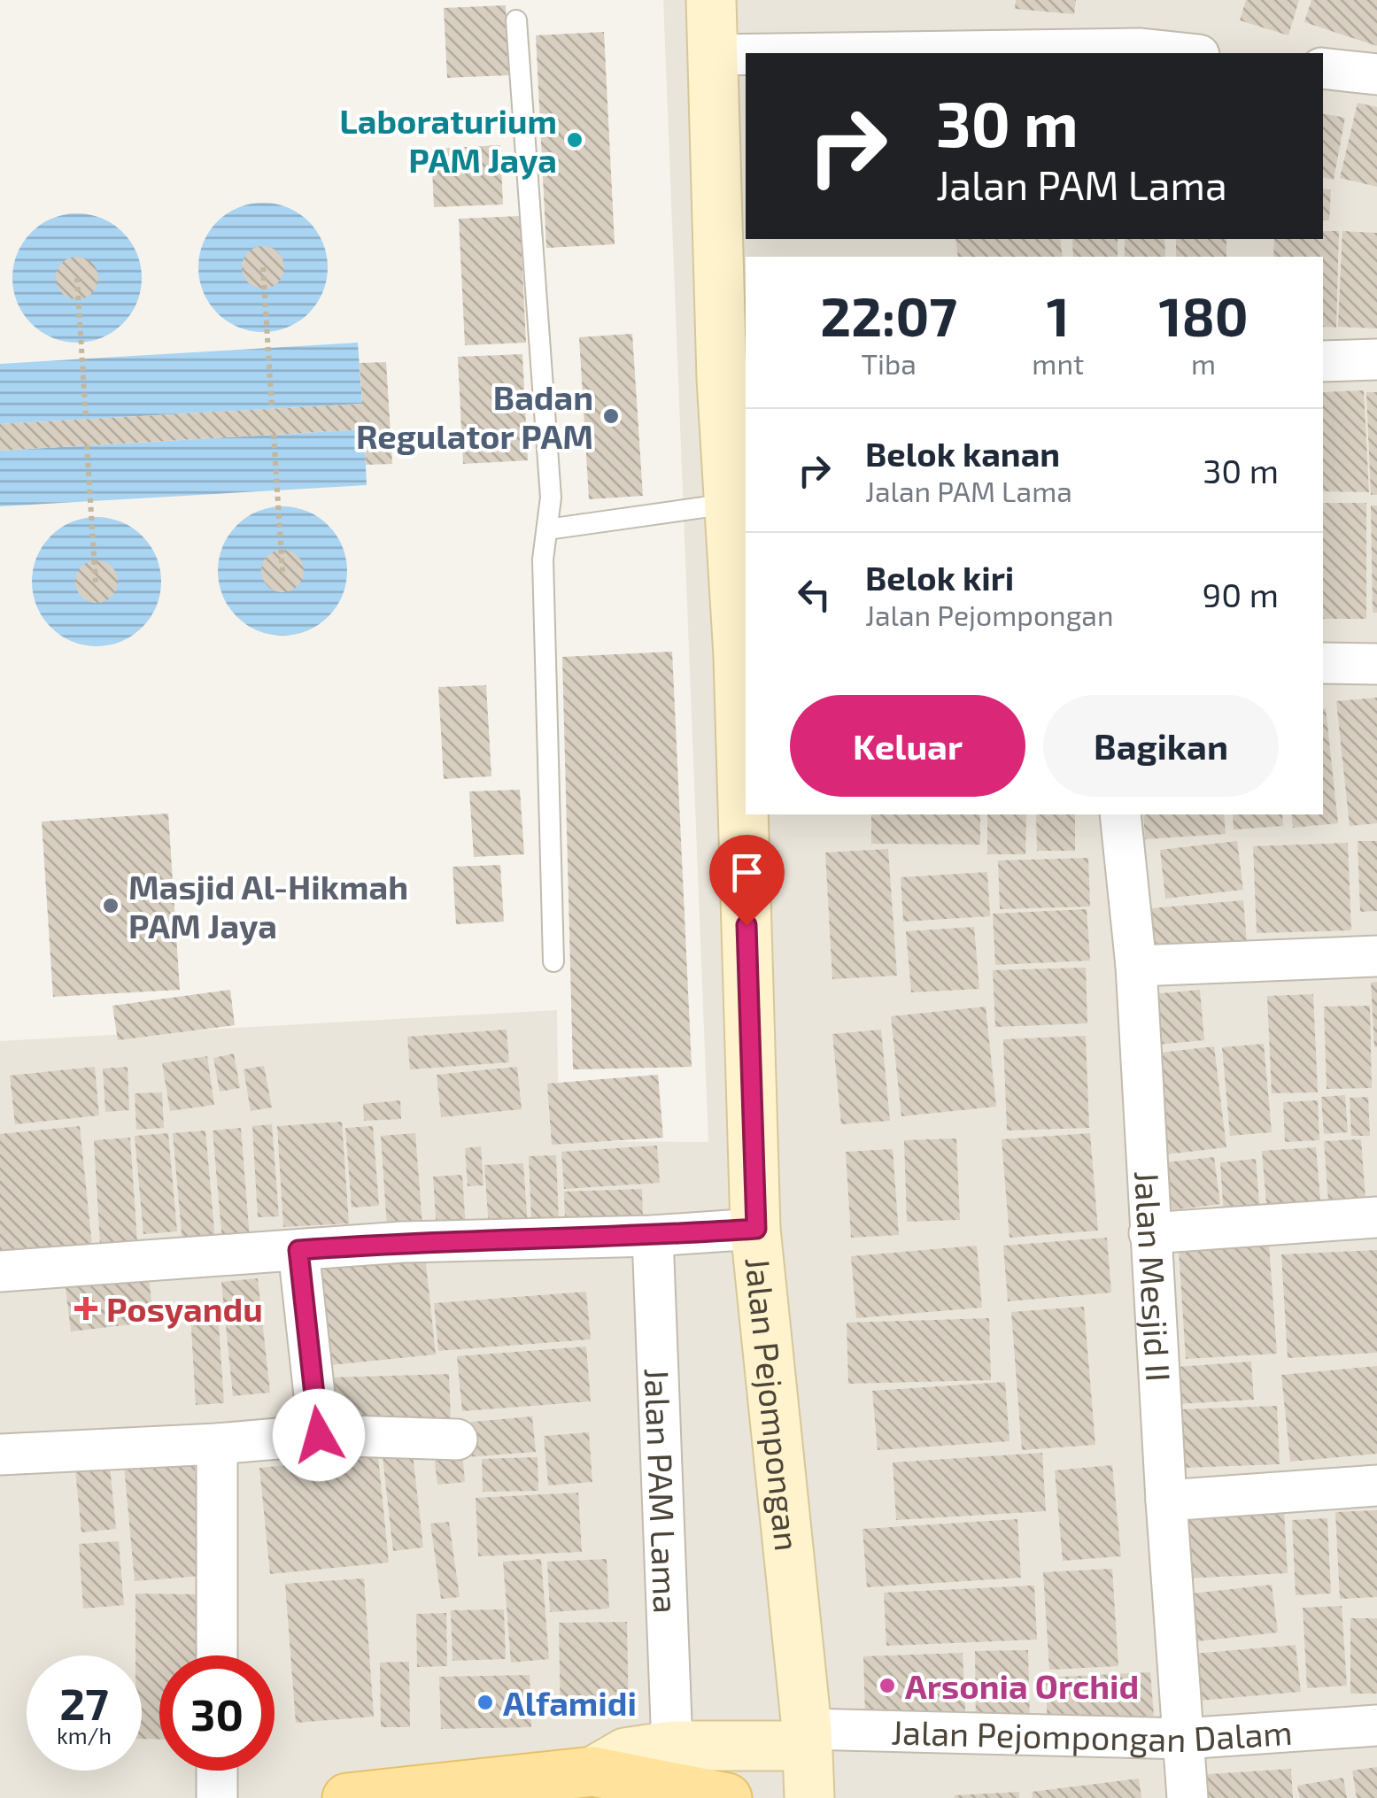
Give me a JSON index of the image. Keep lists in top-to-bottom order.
{
  "streets": {
    "street": [
      "Jalan Mesjid II",
      "Jalan Pejompongan",
      "Jalan PAM Lama",
      "Jalan Pejompongan Dalam"
    ]
  },
  "crossings": [
    ["Jalan Mesjid II", "Jalan Pejompongan Dalam"],
    ["Jalan Pejompongan", "Jalan Pejompongan Dalam"]
  ],
  "places": {
    "other": [
      "Laboraturium PAM Jaya",
      "Badan Regulator PAM",
      "Masjid Al-Hikmah PAM Jaya",
      "Arsonia Orchid",
      "Alfamidi"
    ],
    "health": ["Posyandu"]
  },
  "page": {
    "turn": ["30 m", "Jalan PAM Lama"],
    "eta": [
      "22:07",
      "Tiba",
      "1",
      "mnt",
      "180",
      "m"
    ],
    "list": [
      {
        "name": "Belok kanan",
        "note": "Jalan PAM Lama",
        "value": "30 m"
      },
      {
        "name": "Belok kiri",
        "note": "Jalan Pejompongan",
        "value": "90 m"
      }
    ],
    "buttons": ["Keluar", "Bagikan"],
    "speed": "27 km/h",
    "limit": "30"
  }
}
